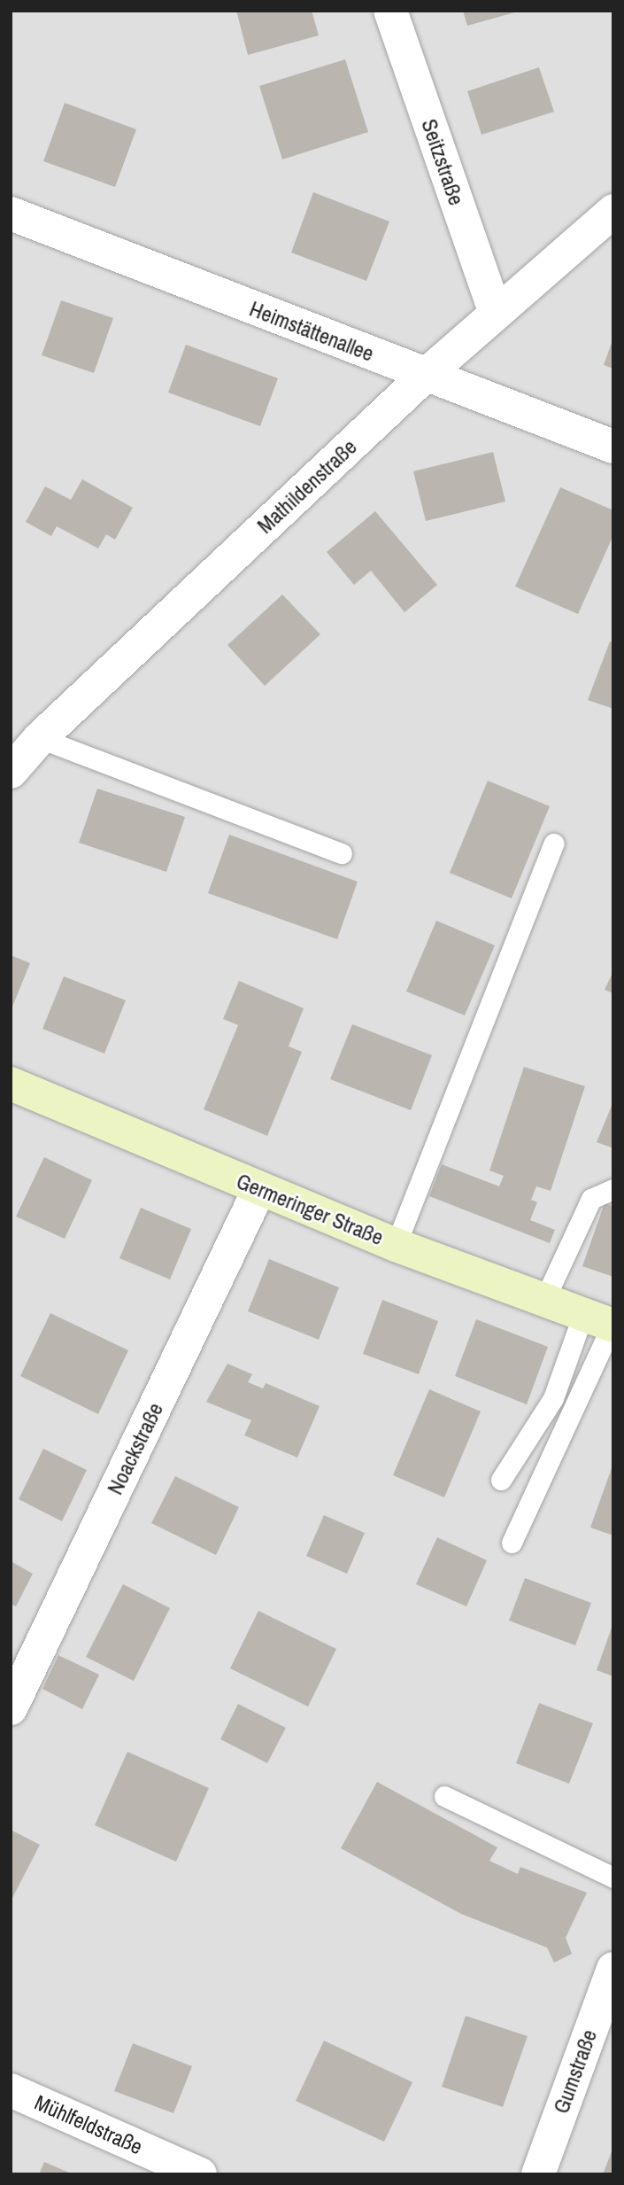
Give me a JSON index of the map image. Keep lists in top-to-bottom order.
{
  "streets": {
    "main road": ["Germeringer Straße"],
    "street": [
      "Seitzstraße",
      "Heimstättenallee",
      "Mathildenstraße",
      "Noackstraße",
      "Gumstraße",
      "Mühlfeldstraße"
    ]
  },
  "crossings": [
    ["Seitzstraße", "Mathildenstraße"],
    ["Heimstättenallee", "Mathildenstraße"],
    ["Germeringer Straße", "Noackstraße"]
  ]
}
